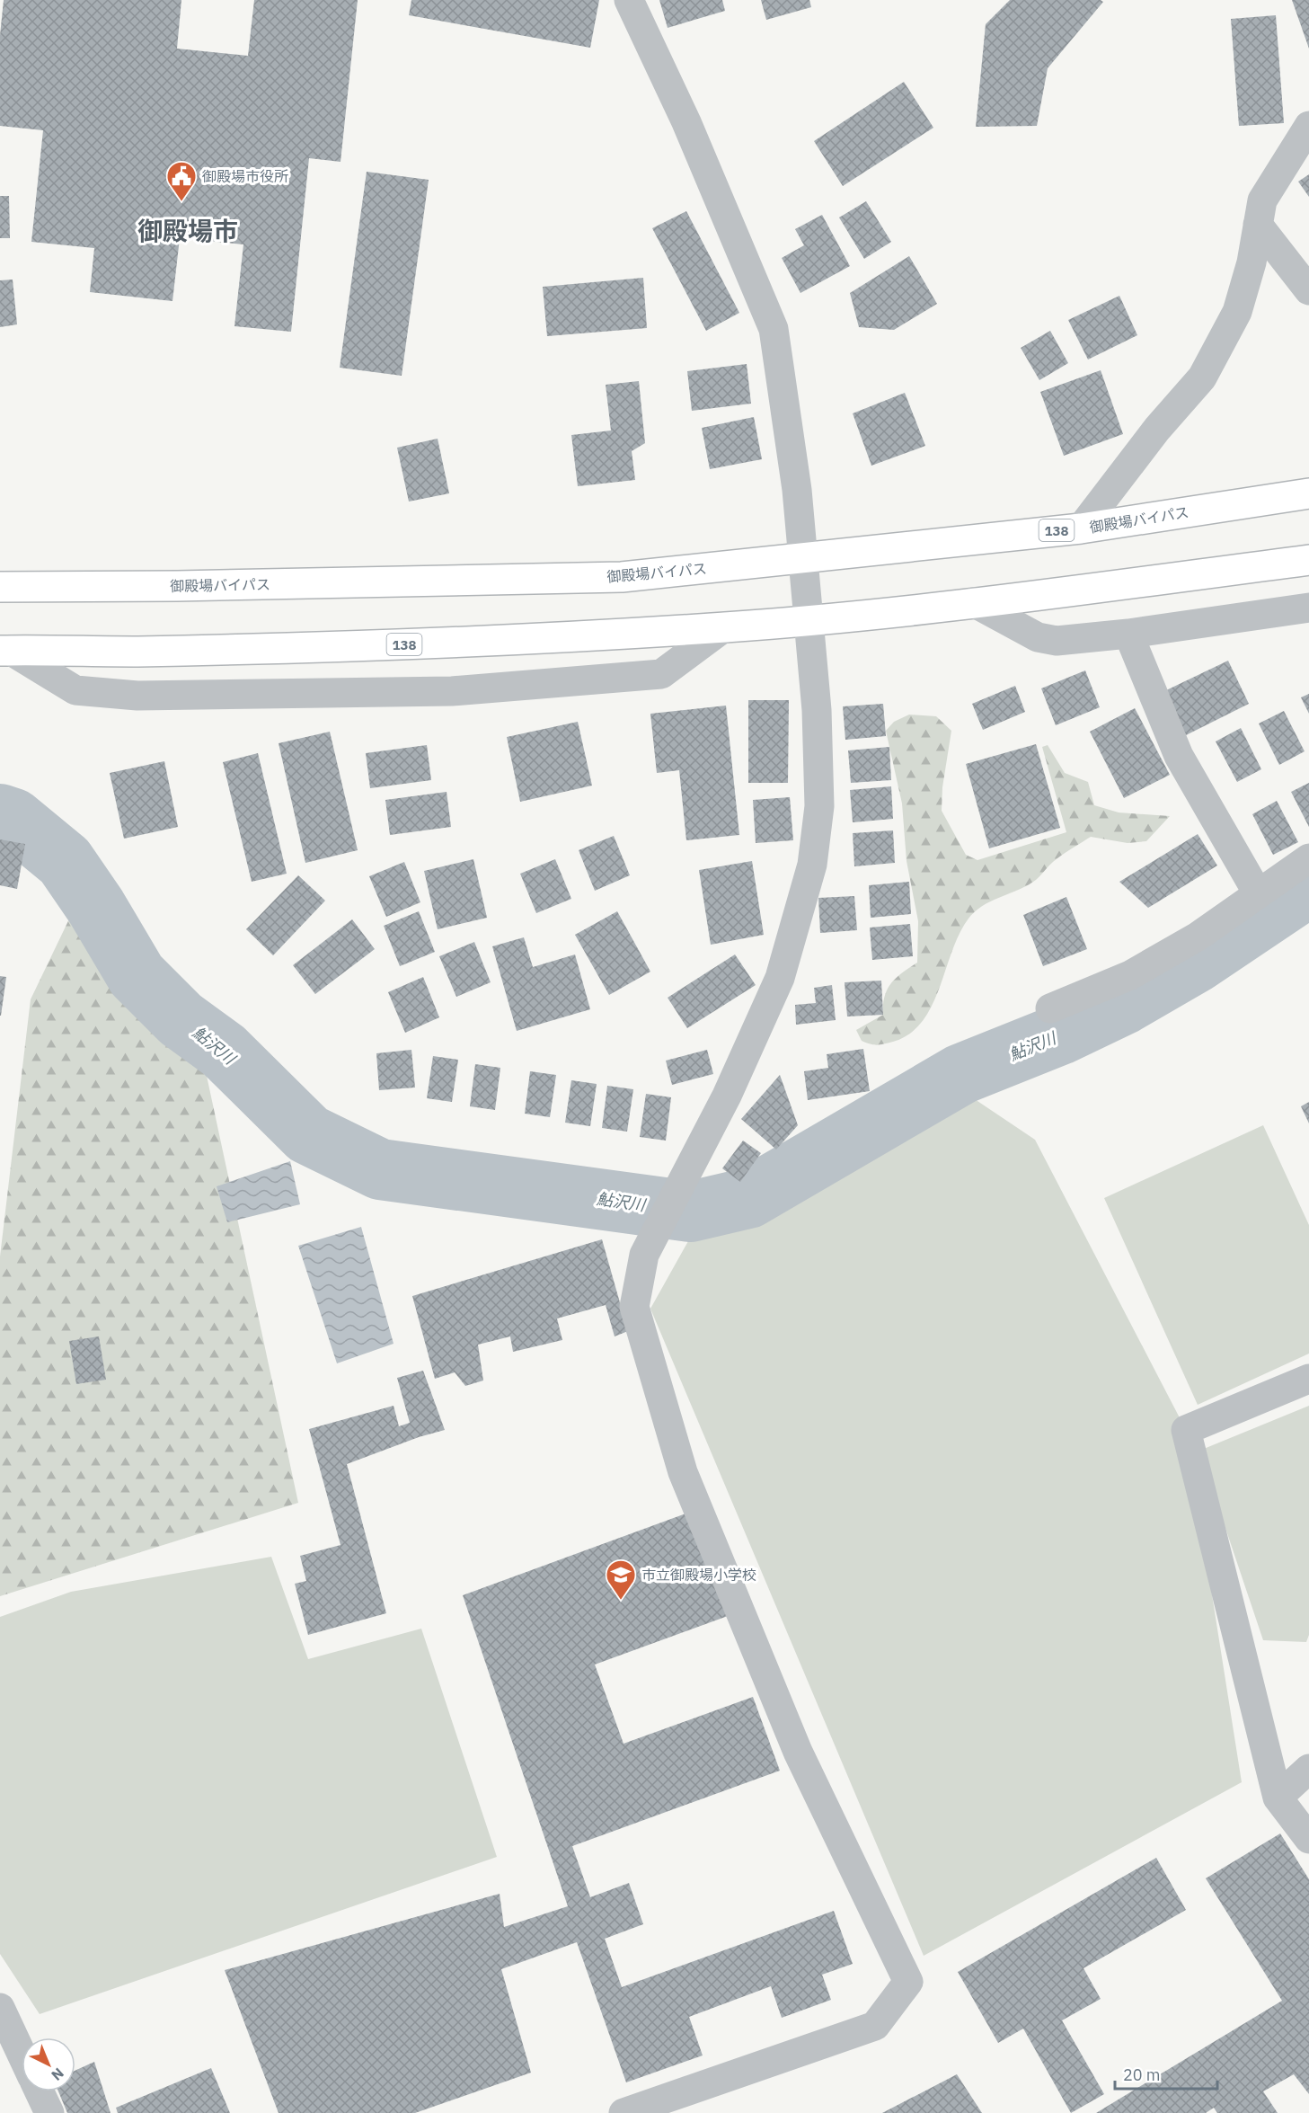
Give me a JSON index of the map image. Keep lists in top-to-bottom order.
{
  "streets": {
    "highway": ["御殿場バイパス", "138"]
  },
  "districts": ["御殿場市"],
  "water": ["鮎沢川"],
  "places": {
    "public building": ["御殿場市役所"],
    "school or university": ["市立御殿場小学校"]
  },
  "scale_bar": "20 m",
  "north": "bottom right"
}
